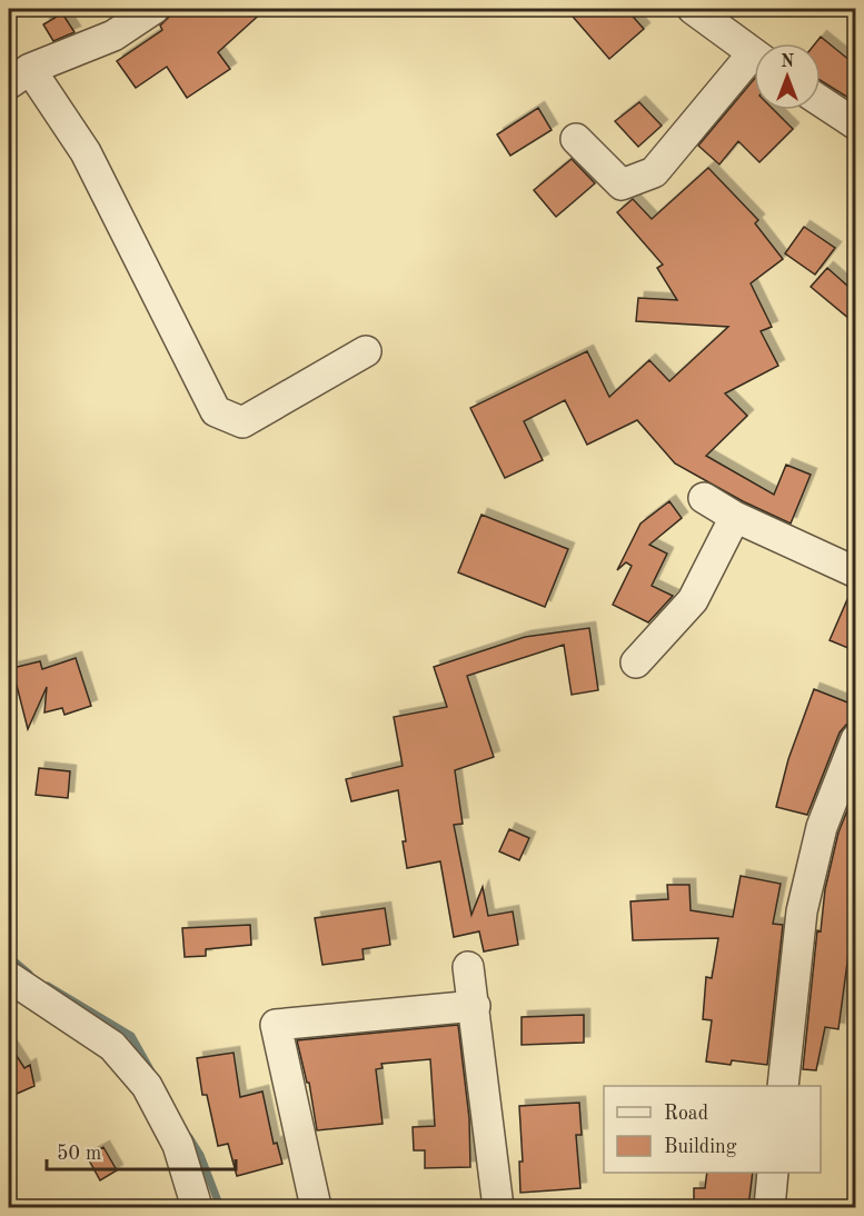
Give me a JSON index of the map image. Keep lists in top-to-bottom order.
{
  "legend": ["Road", "Building"],
  "scale_bar": "50 m",
  "north": "top"
}
